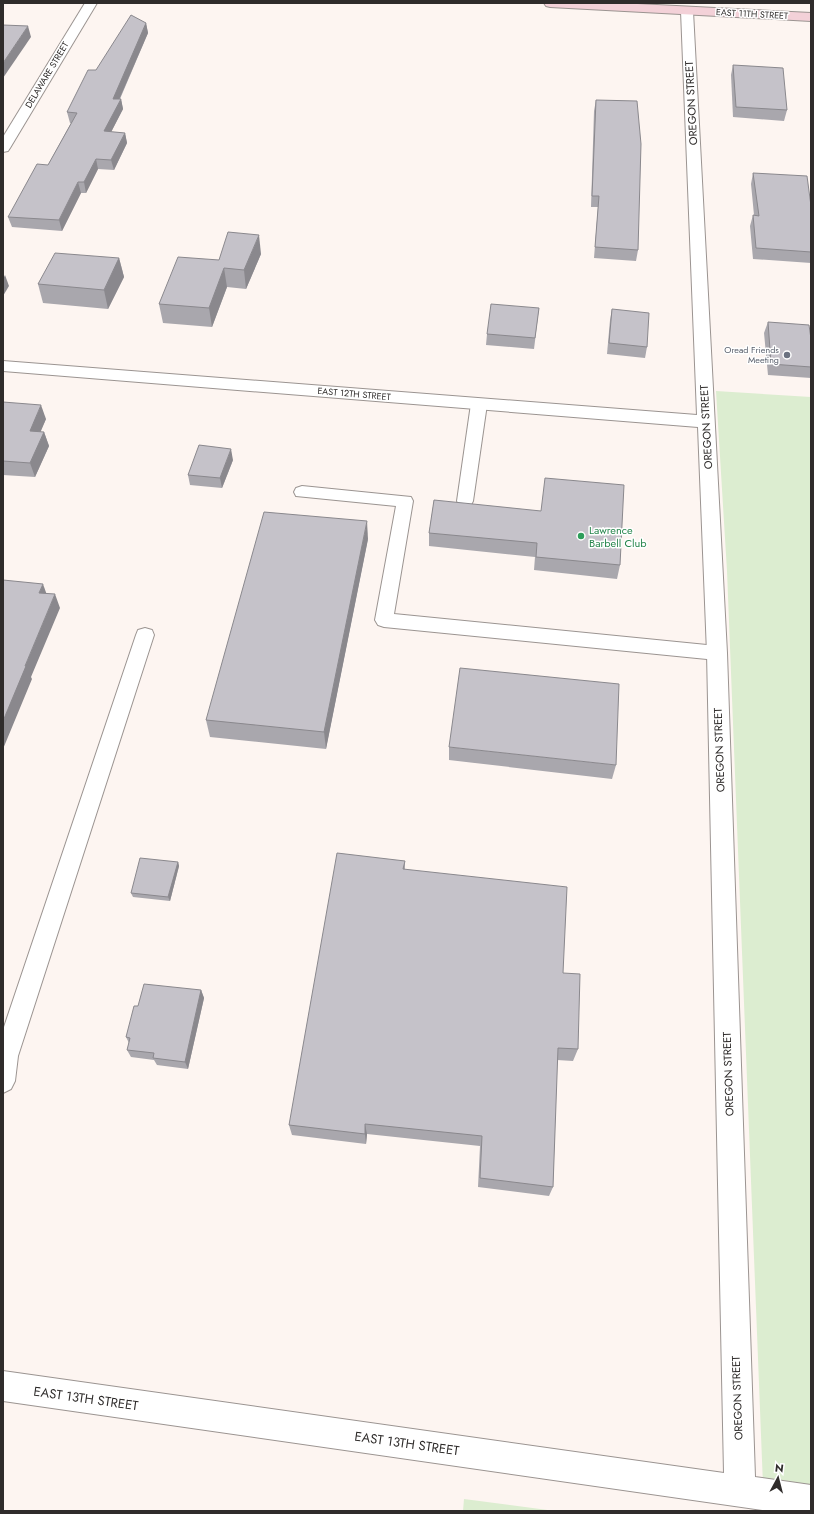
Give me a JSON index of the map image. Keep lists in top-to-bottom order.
{
  "streets": {
    "main road": ["EAST 11TH STREET"],
    "street": [
      "DELAWARE STREET",
      "OREGON STREET",
      "EAST 12TH STREET",
      "EAST 13TH STREET"
    ]
  },
  "crossings": [
    ["EAST 11TH STREET", "OREGON STREET"],
    ["OREGON STREET", "EAST 12TH STREET"],
    ["OREGON STREET", "EAST 13TH STREET"]
  ],
  "places": ["Oread Friends Meeting", "Lawrence Barbell Club"],
  "north": "top"
}
